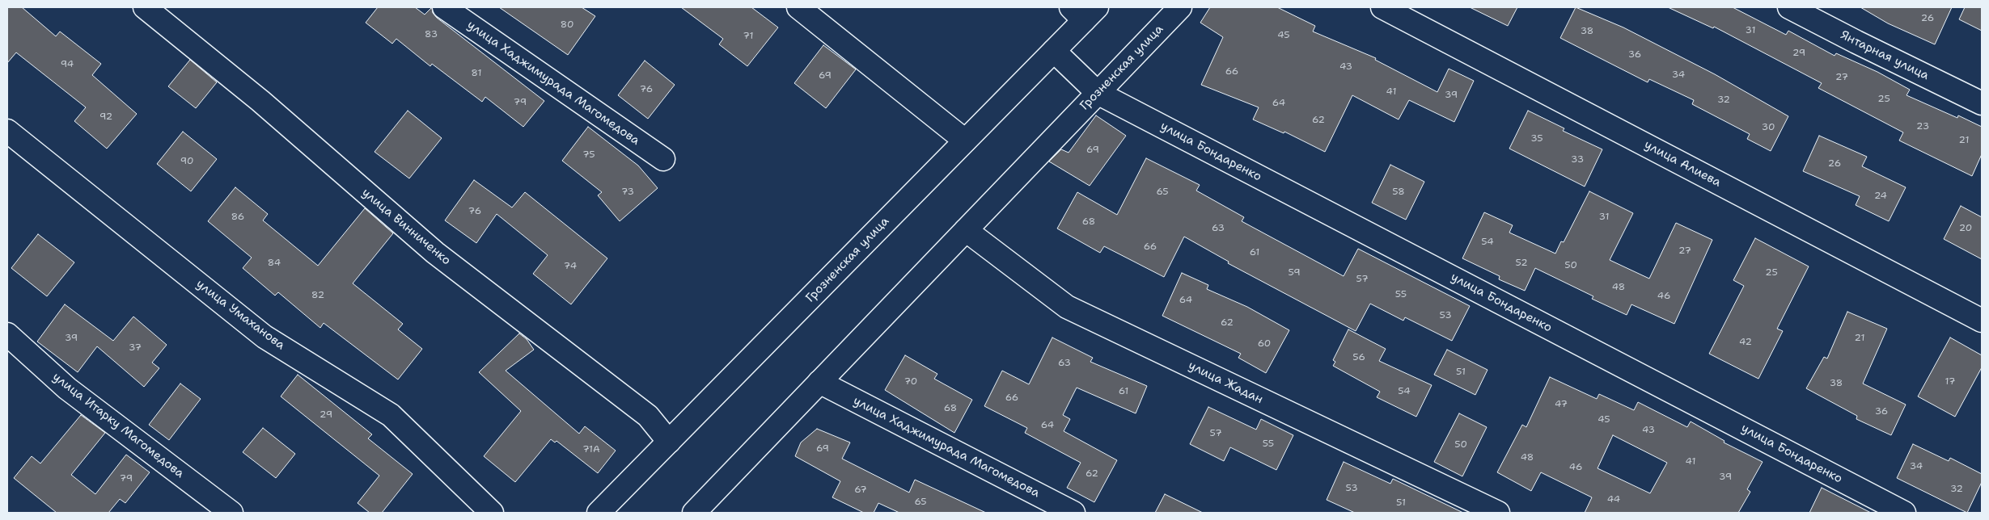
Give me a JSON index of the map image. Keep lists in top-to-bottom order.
{
  "streets": {
    "street": [
      "Янтарная улица",
      "Грозненская улица",
      "улица Хаджимурада Магомедова",
      "улица Бондаренко",
      "улица Алиева",
      "улица Винниченко",
      "улица Умаханова",
      "улица Жадан",
      "улица Итарку Магомедова"
    ]
  },
  "crossings": [
    ["Грозненская улица", "улица Хаджимурада Магомедова"],
    ["Грозненская улица", "улица Бондаренко"],
    ["Грозненская улица", "улица Винниченко"],
    ["Грозненская улица", "улица Жадан"]
  ],
  "house_numbers": [
    "26",
    "80",
    "31",
    "38",
    "83",
    "45",
    "71",
    "29",
    "36",
    "94",
    "43",
    "66",
    "81",
    "34",
    "69",
    "27",
    "76",
    "41",
    "39",
    "25",
    "32",
    "79",
    "64",
    "92",
    "62",
    "23",
    "30",
    "35",
    "21",
    "69",
    "75",
    "33",
    "90",
    "26",
    "73",
    "65",
    "58",
    "24",
    "76",
    "86",
    "31",
    "68",
    "63",
    "20",
    "54",
    "66",
    "27",
    "61",
    "84",
    "52",
    "50",
    "74",
    "59",
    "25",
    "57",
    "48",
    "55",
    "82",
    "46",
    "64",
    "53",
    "62",
    "39",
    "21",
    "42",
    "60",
    "37",
    "56",
    "63",
    "51",
    "70",
    "17",
    "38",
    "61",
    "54",
    "66",
    "47",
    "68",
    "36",
    "29",
    "45",
    "64",
    "43",
    "57",
    "55",
    "50",
    "69",
    "71А",
    "48",
    "41",
    "34",
    "46",
    "62",
    "39",
    "79",
    "53",
    "32",
    "67",
    "44",
    "65",
    "51"
  ]
}
